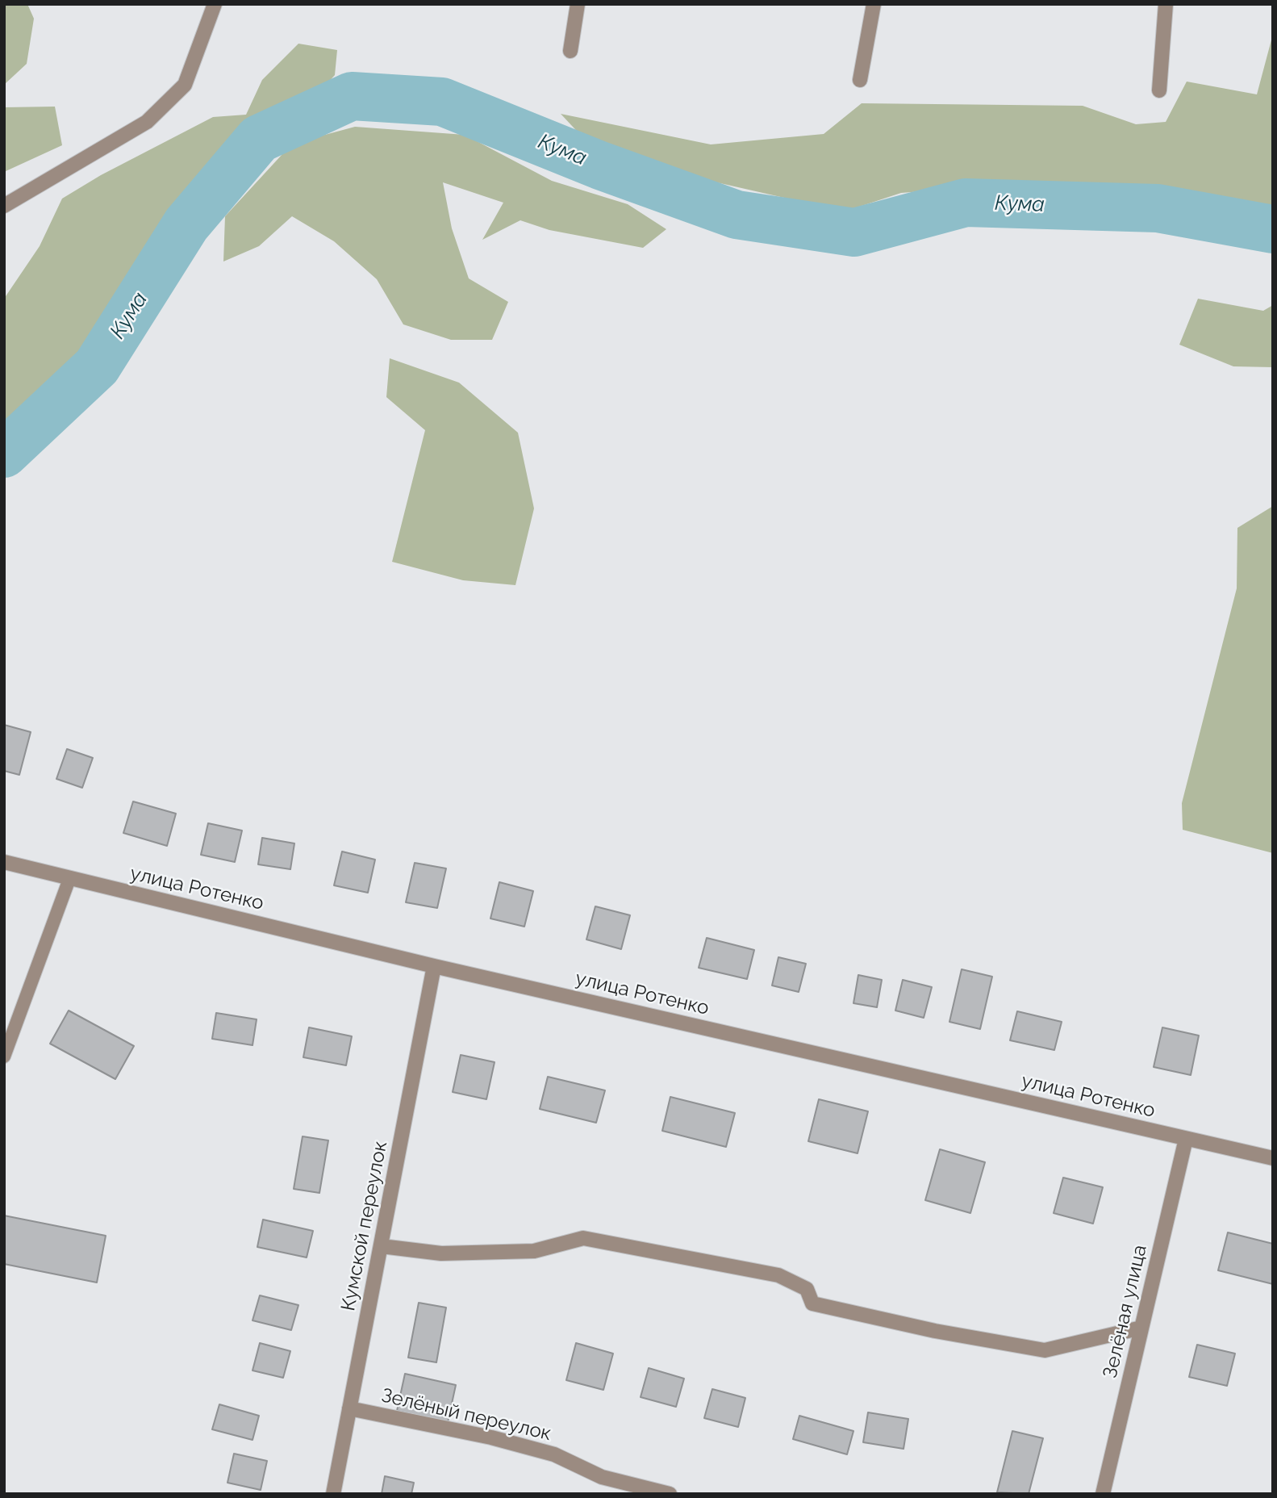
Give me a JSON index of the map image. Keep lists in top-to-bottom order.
{
  "streets": {
    "street": [
      "улица Ротенко",
      "Кумской переулок",
      "Зелёная улица",
      "Зелёный переулок"
    ]
  },
  "crossings": [
    ["улица Ротенко", "Кумской переулок"],
    ["улица Ротенко", "Зелёная улица"],
    ["Кумской переулок", "Зелёный переулок"]
  ],
  "water": ["Кума"]
}
